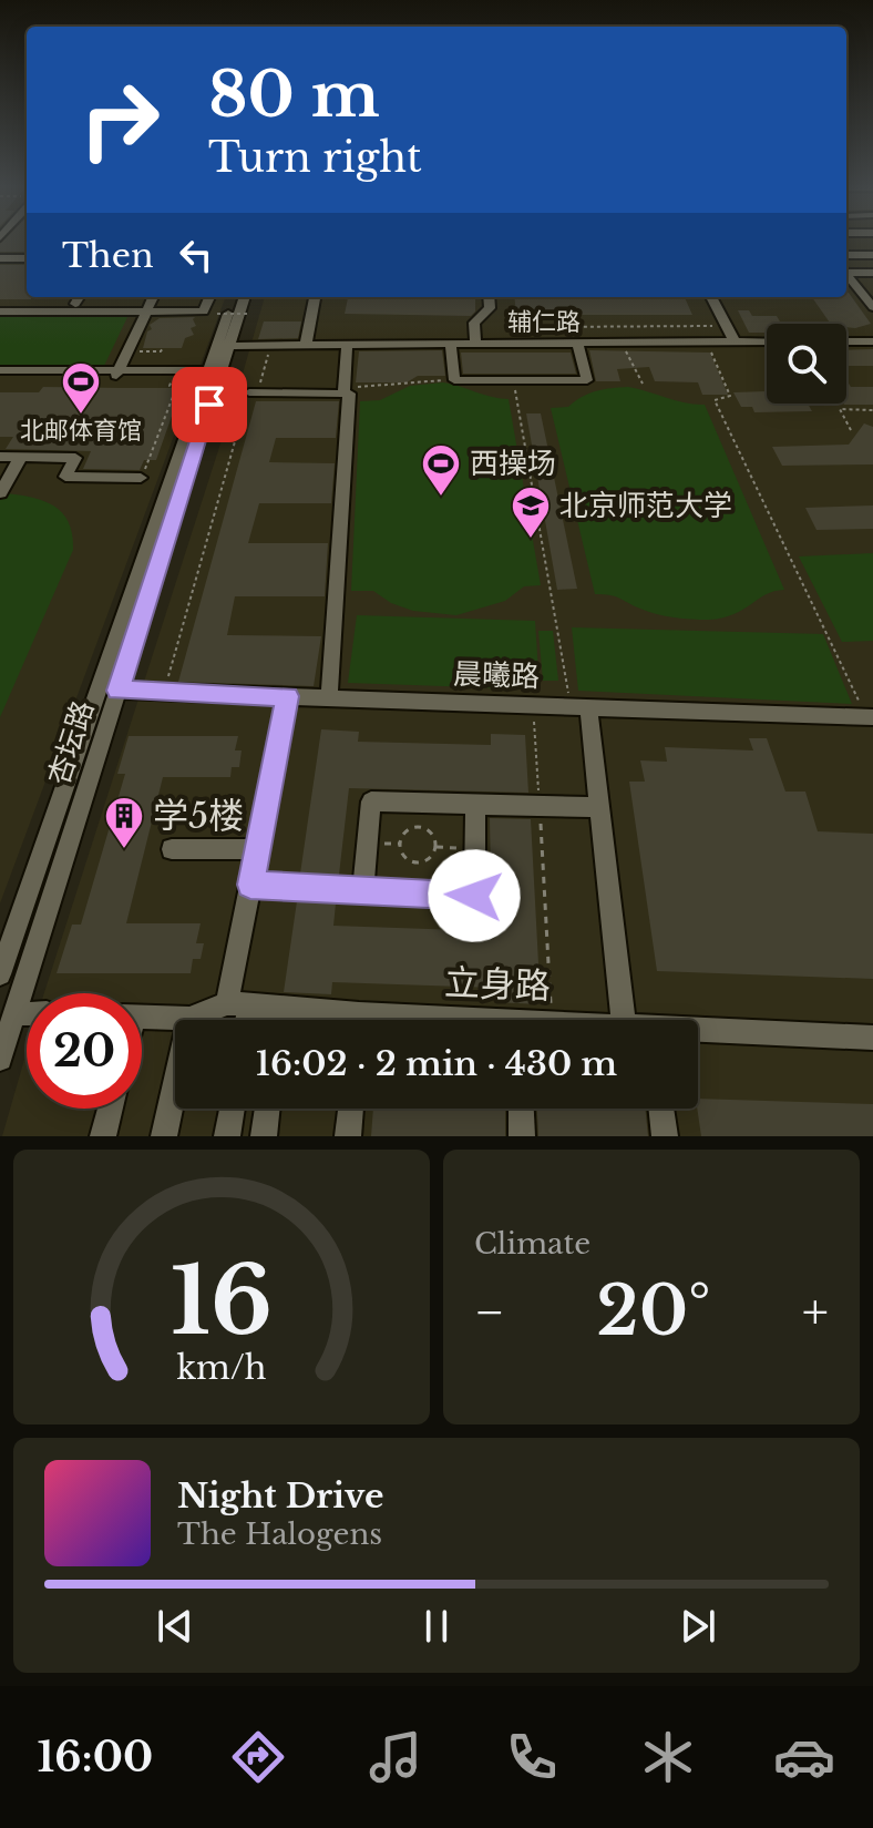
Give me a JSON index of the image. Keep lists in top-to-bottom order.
{
  "streets": {
    "street": [
      "辅仁路",
      "晨曦路",
      "杏坛路",
      "立身路"
    ]
  },
  "crossings": [
    ["辅仁路", "杏坛路"],
    ["晨曦路", "杏坛路"]
  ],
  "places": {
    "sports": ["北邮体育馆", "西操场"],
    "school or university": ["北京师范大学"],
    "building": ["学5楼"]
  },
  "page": {
    "turn": ["80 m", "Turn right"],
    "then": "Then",
    "limit": "20",
    "trip": "16:02 · 2 min · 430 m",
    "tile": "Climate",
    "heat": ["−", "20°", "+"],
    "song": ["Night Drive", "The Halogens"],
    "tabs": "16:00",
    "gauge": ["16", "km/h"]
  }
}
